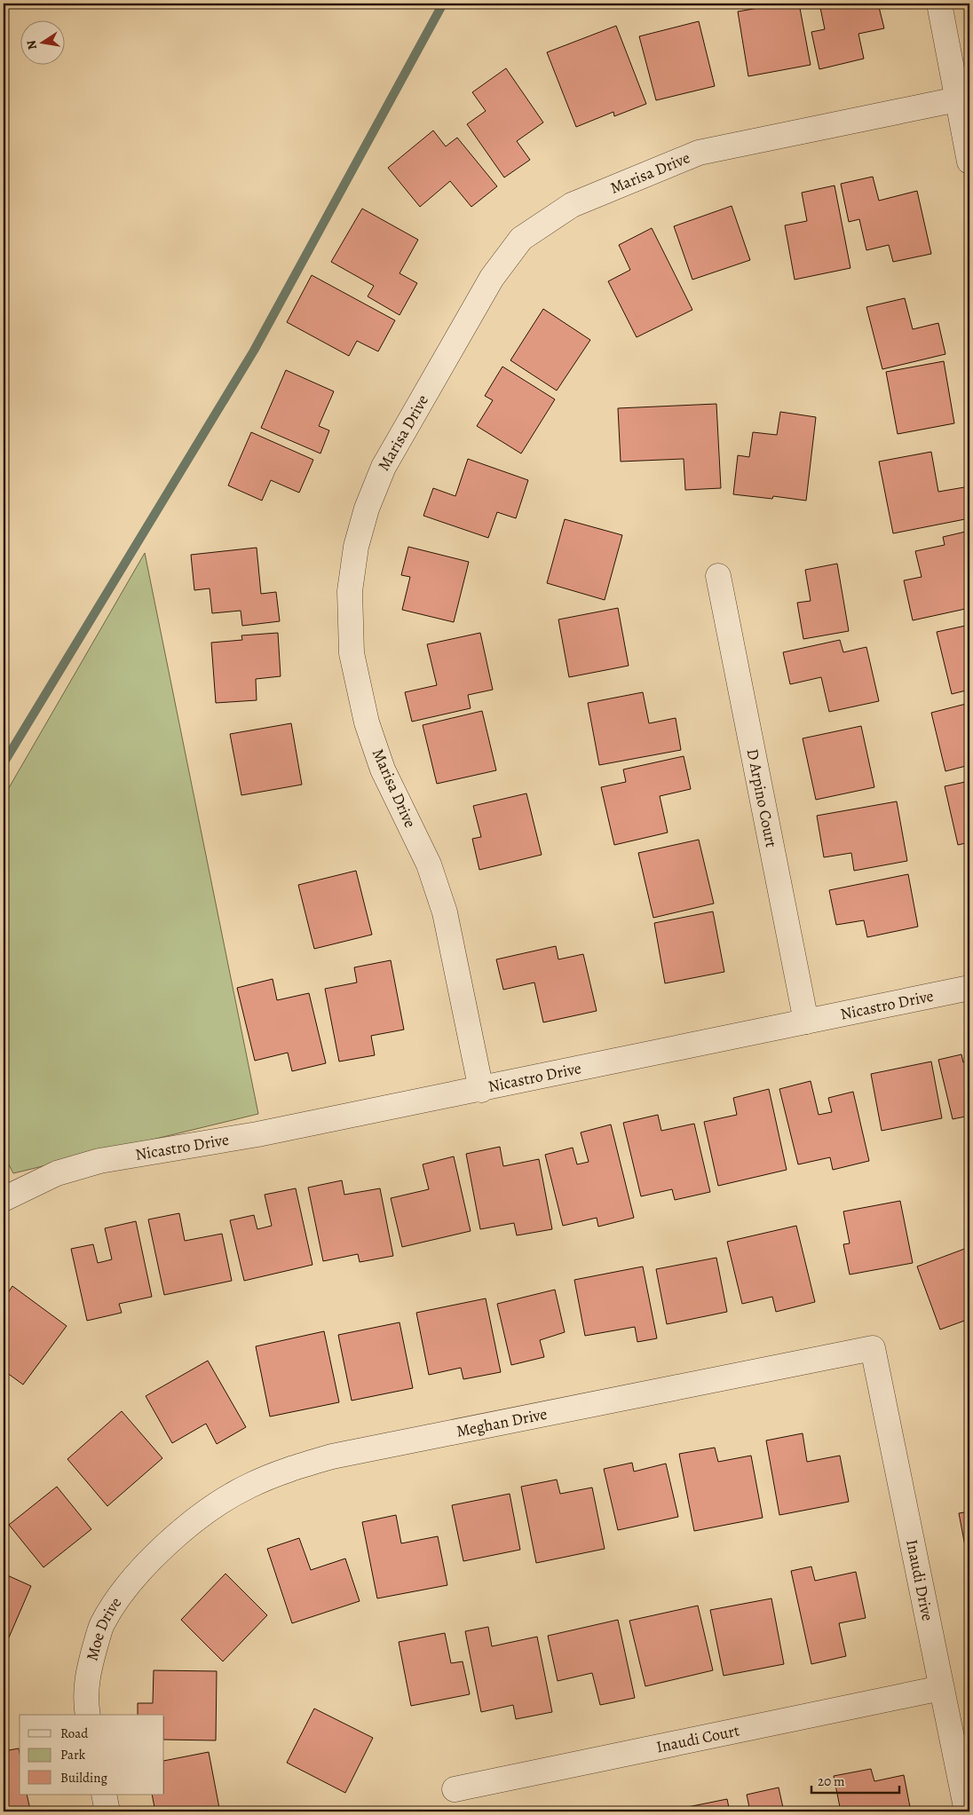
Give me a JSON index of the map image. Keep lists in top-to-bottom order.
{
  "streets": {
    "street": [
      "Marisa Drive",
      "D Arpino Court",
      "Nicastro Drive",
      "Meghan Drive",
      "Inaudi Drive",
      "Moe Drive",
      "Inaudi Court"
    ]
  },
  "crossings": [
    ["Marisa Drive", "Nicastro Drive"],
    ["D Arpino Court", "Nicastro Drive"],
    ["Meghan Drive", "Inaudi Drive"],
    ["Meghan Drive", "Moe Drive"],
    ["Inaudi Drive", "Inaudi Court"]
  ],
  "legend": ["Road", "Park", "Building"],
  "scale_bar": "20 m",
  "north": "left"
}
